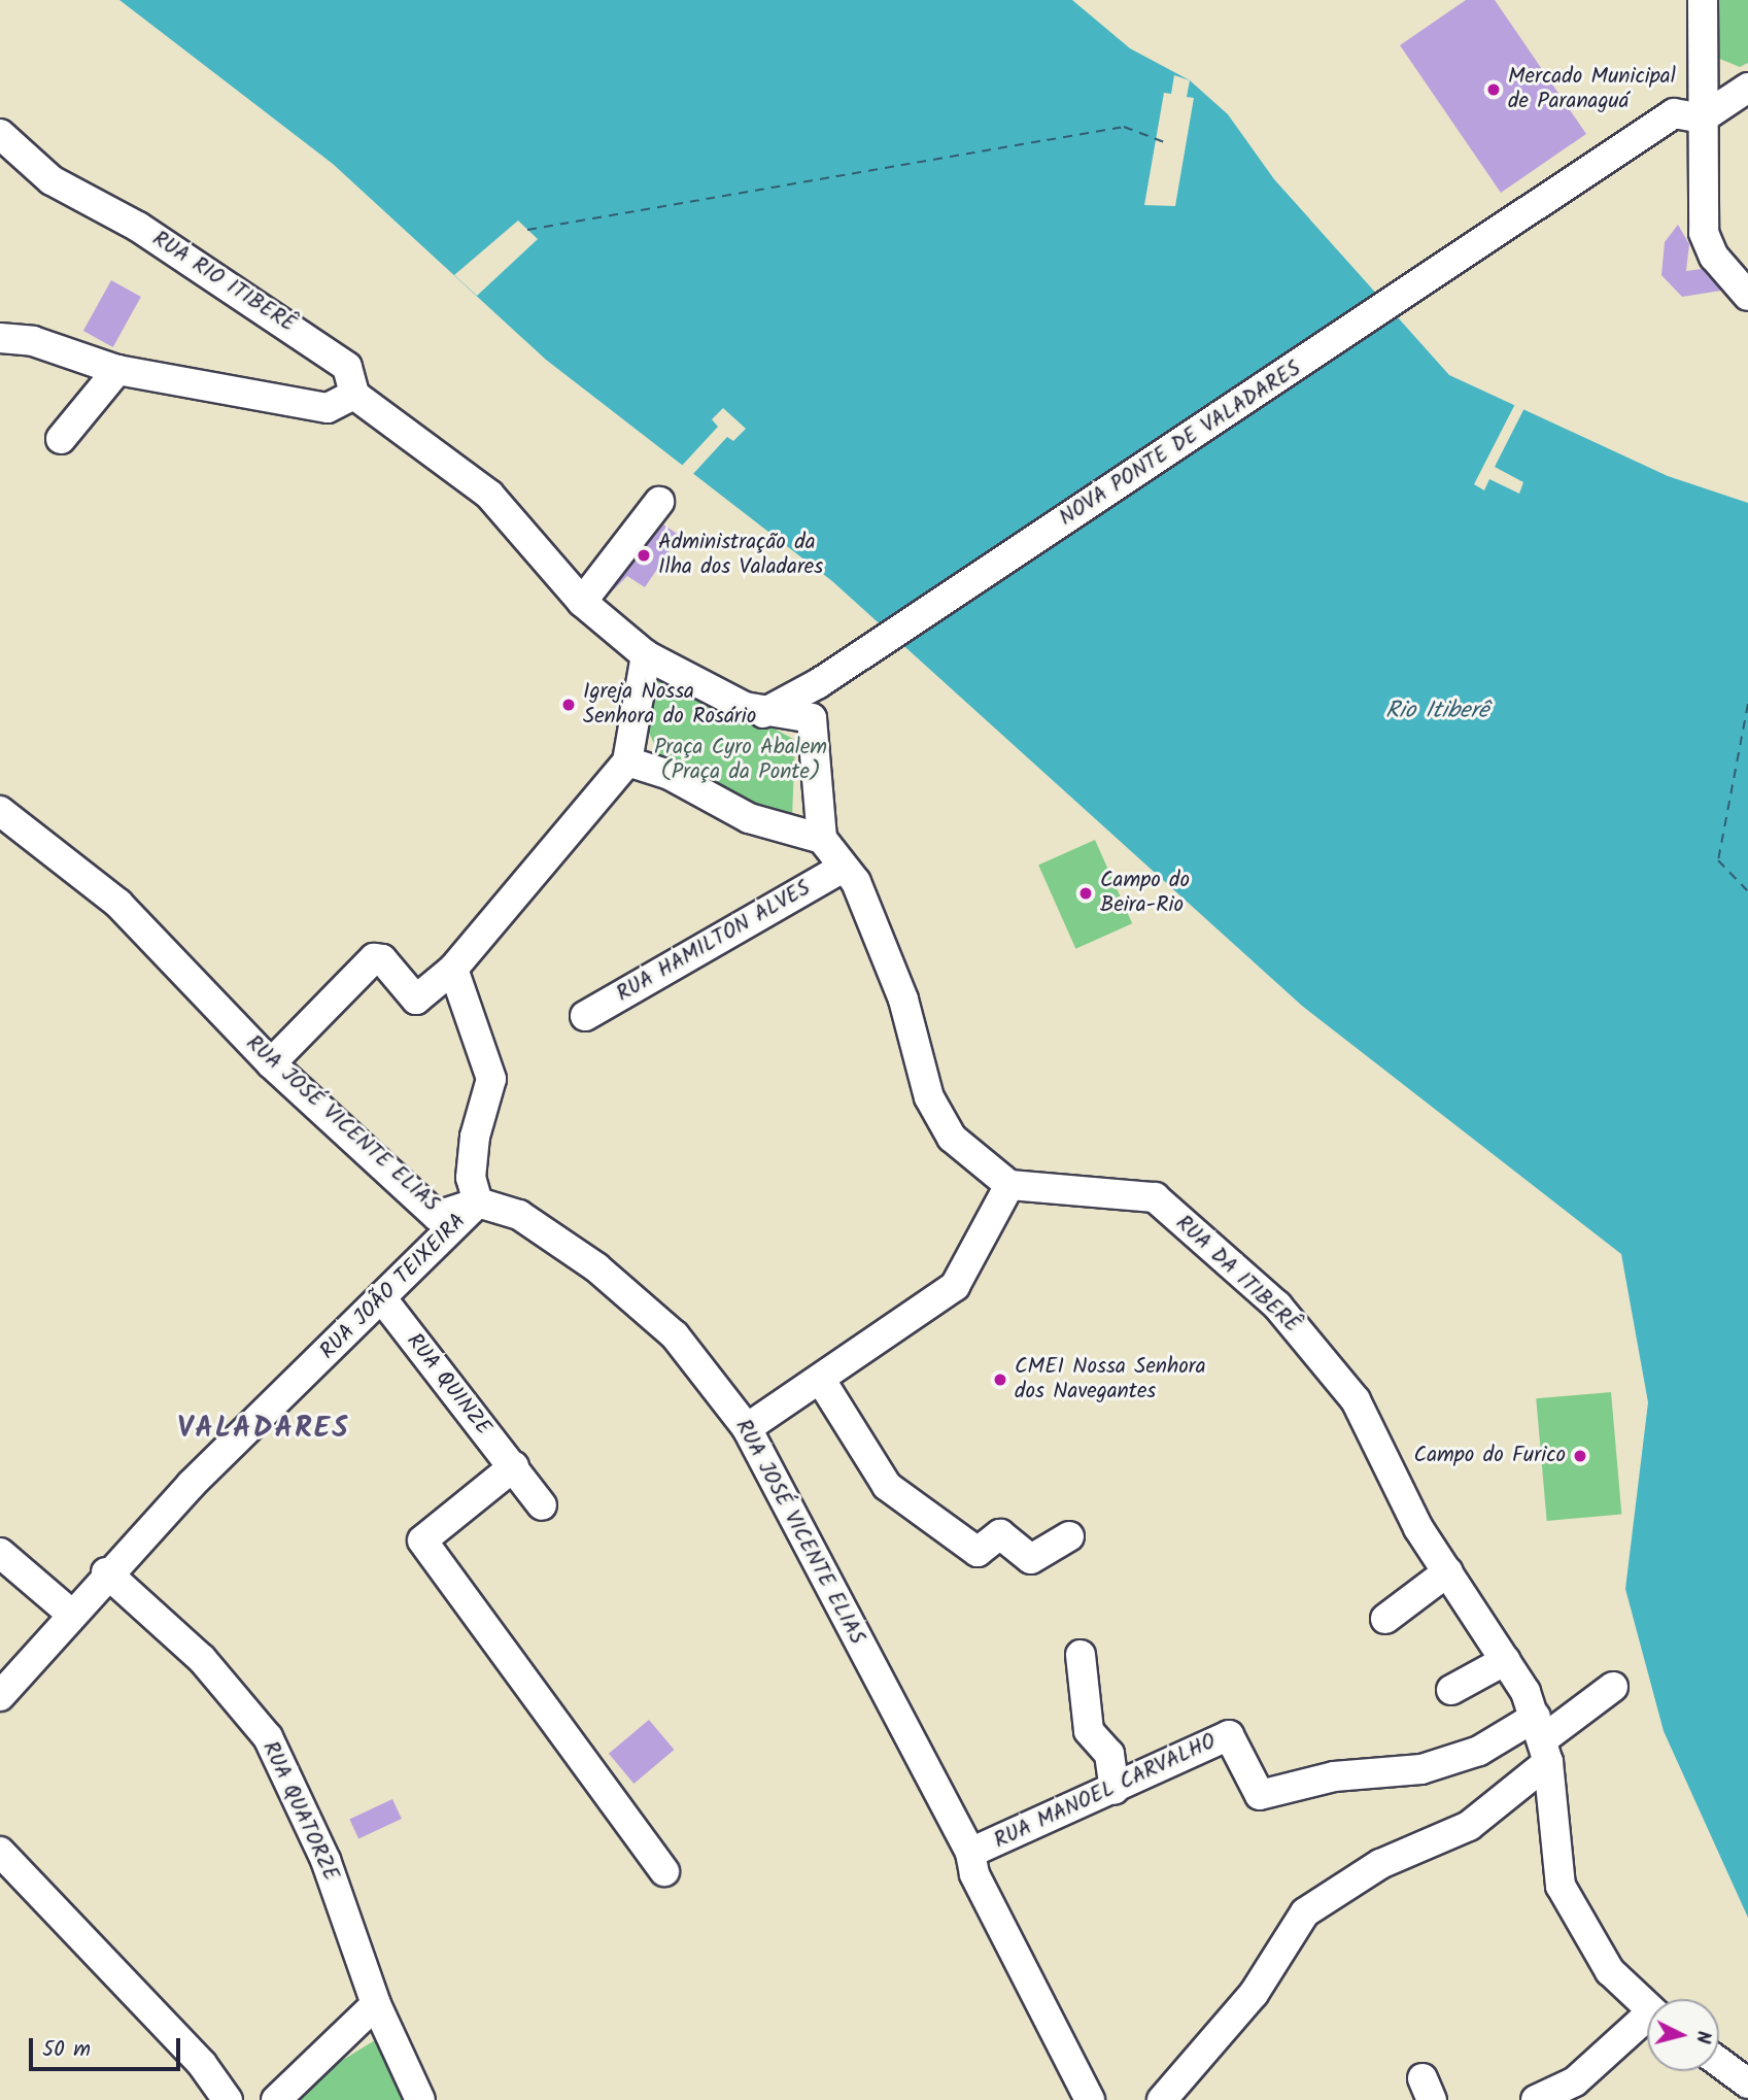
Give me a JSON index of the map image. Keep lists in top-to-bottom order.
{
  "streets": {
    "street": [
      "RUA RIO ITIBERÊ",
      "NOVA PONTE DE VALADARES",
      "RUA HAMILTON ALVES",
      "RUA JOSÉ VICENTE ELIAS",
      "RUA DA ITIBERÊ",
      "RUA JOÃO TEIXEIRA",
      "RUA QUINZE",
      "RUA MANOEL CARVALHO",
      "RUA QUATORZE"
    ]
  },
  "crossings": [
    ["RUA RIO ITIBERÊ", "NOVA PONTE DE VALADARES"],
    ["RUA JOSÉ VICENTE ELIAS", "RUA JOÃO TEIXEIRA"],
    ["RUA JOSÉ VICENTE ELIAS", "RUA MANOEL CARVALHO"],
    ["RUA DA ITIBERÊ", "RUA MANOEL CARVALHO"],
    ["RUA JOÃO TEIXEIRA", "RUA QUINZE"],
    ["RUA JOÃO TEIXEIRA", "RUA QUATORZE"]
  ],
  "districts": ["VALADARES"],
  "water": ["Rio Itiberê"],
  "parks": ["Praça Cyro Abalem (Praça da Ponte)"],
  "places": [
    "Mercado Municipal de Paranaguá",
    "Administração da Ilha dos Valadares",
    "Igreja Nossa Senhora do Rosário",
    "Campo do Beira-Rio",
    "CMEI Nossa Senhora dos Navegantes",
    "Campo do Furico"
  ],
  "scale_bar": "50 m",
  "north": "right"
}
